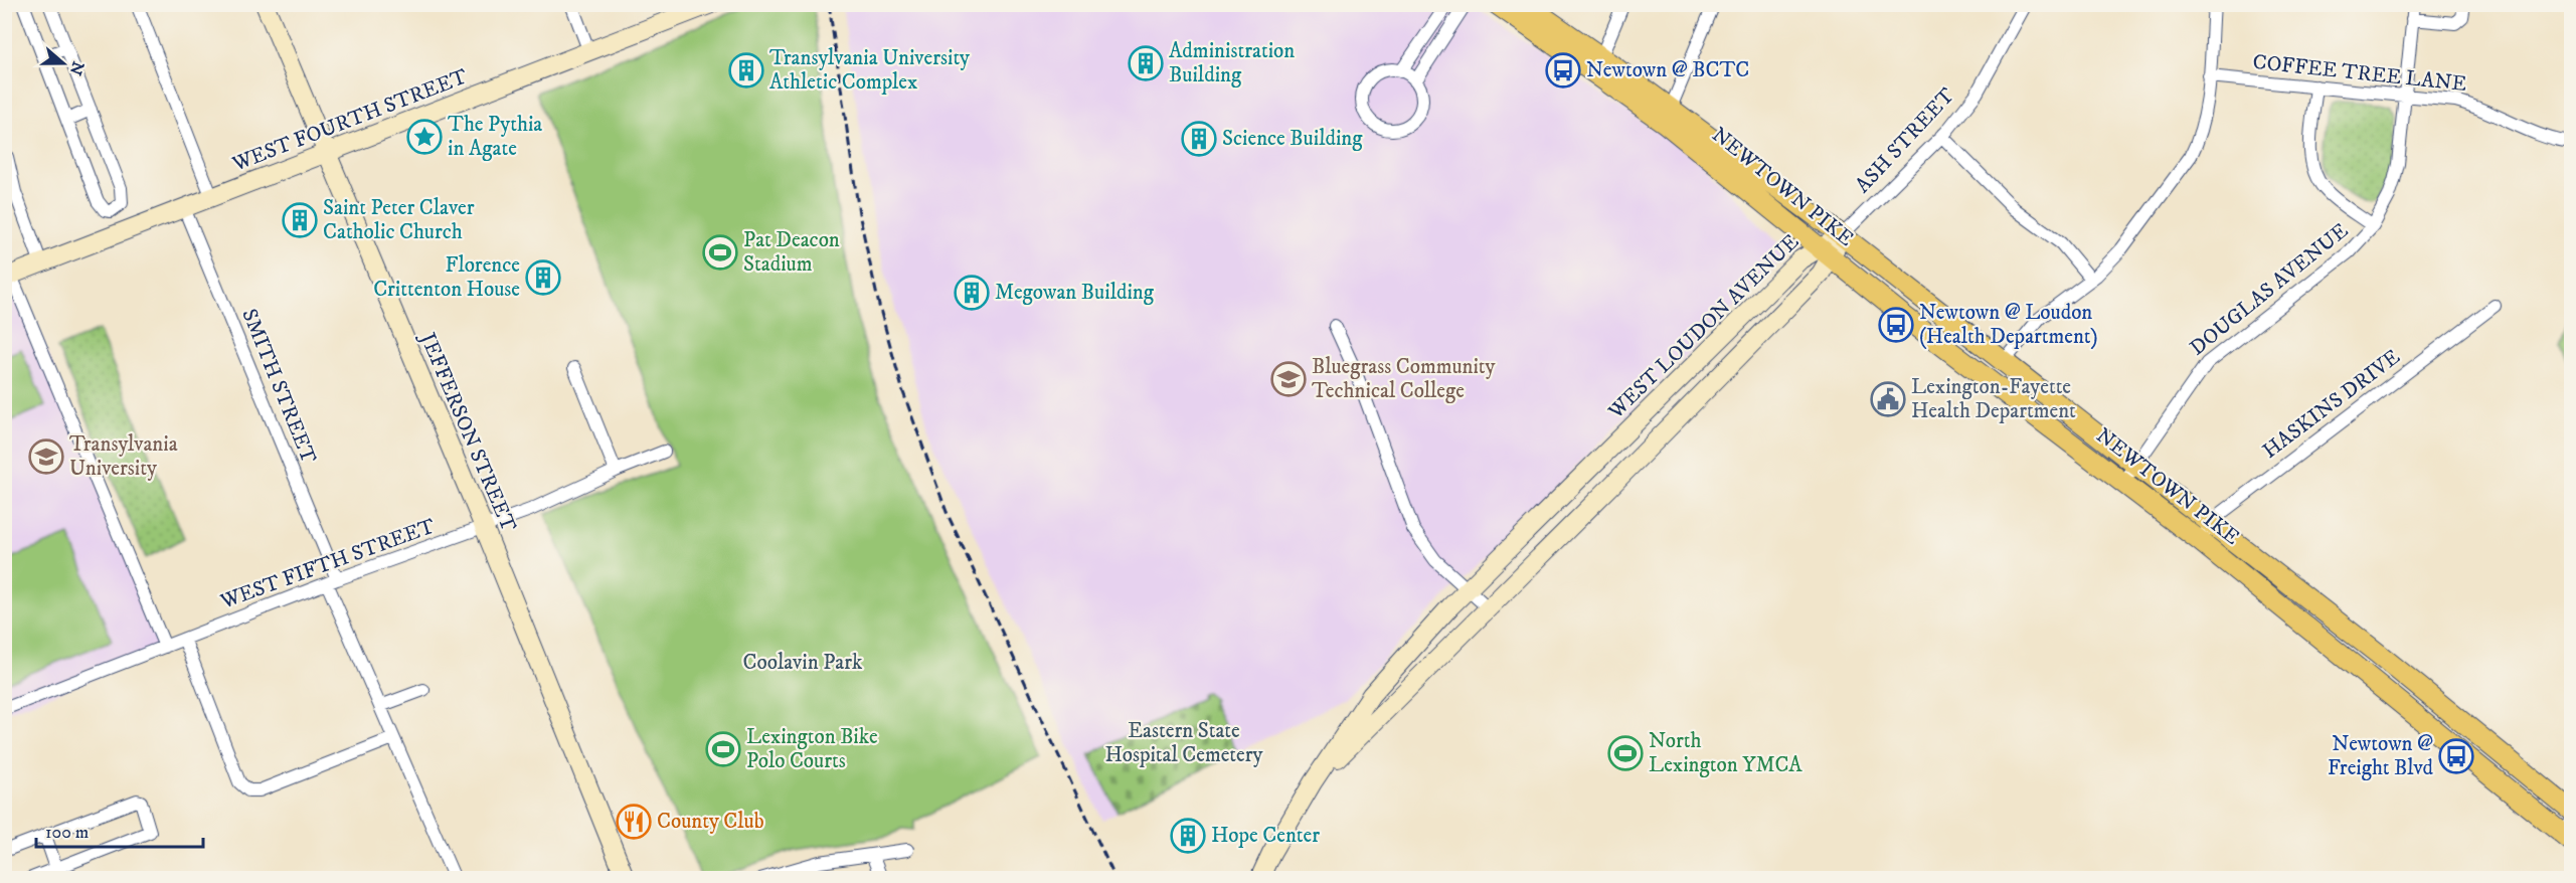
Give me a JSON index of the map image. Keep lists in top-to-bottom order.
{
  "streets": {
    "main road": [
      "WEST FOURTH STREET",
      "NEWTOWN PIKE",
      "WEST LOUDON AVENUE",
      "JEFFERSON STREET"
    ],
    "street": [
      "COFFEE TREE LANE",
      "ASH STREET",
      "DOUGLAS AVENUE",
      "SMITH STREET",
      "HASKINS DRIVE",
      "WEST FIFTH STREET"
    ]
  },
  "crossings": [
    ["COFFEE TREE LANE", "DOUGLAS AVENUE"],
    ["WEST FOURTH STREET", "SMITH STREET"],
    ["WEST FOURTH STREET", "JEFFERSON STREET"],
    ["ASH STREET", "NEWTOWN PIKE"],
    ["ASH STREET", "WEST LOUDON AVENUE"],
    ["NEWTOWN PIKE", "DOUGLAS AVENUE"],
    ["NEWTOWN PIKE", "WEST LOUDON AVENUE"],
    ["NEWTOWN PIKE", "HASKINS DRIVE"],
    ["SMITH STREET", "WEST FIFTH STREET"],
    ["JEFFERSON STREET", "WEST FIFTH STREET"]
  ],
  "parks": ["Coolavin Park", "Eastern State Hospital Cemetery"],
  "places": {
    "building": [
      "Administration Building",
      "Transylvania University Athletic Complex",
      "Science Building",
      "Saint Peter Claver Catholic Church",
      "Florence Crittenton House",
      "Megowan Building",
      "Hope Center"
    ],
    "bus stop": ["Newtown @ BCTC", "Newtown @ Loudon (Health Department)", "Newtown @ Freight Blvd"],
    "place": ["The Pythia in Agate"],
    "sports": ["Pat Deacon Stadium", "Lexington Bike Polo Courts", "North Lexington YMCA"],
    "school or university": ["Bluegrass Community Technical College", "Transylvania University"],
    "public building": ["Lexington-Fayette Health Department"],
    "restaurant": ["County Club"]
  },
  "scale_bar": "100 m",
  "north": "right"
}
